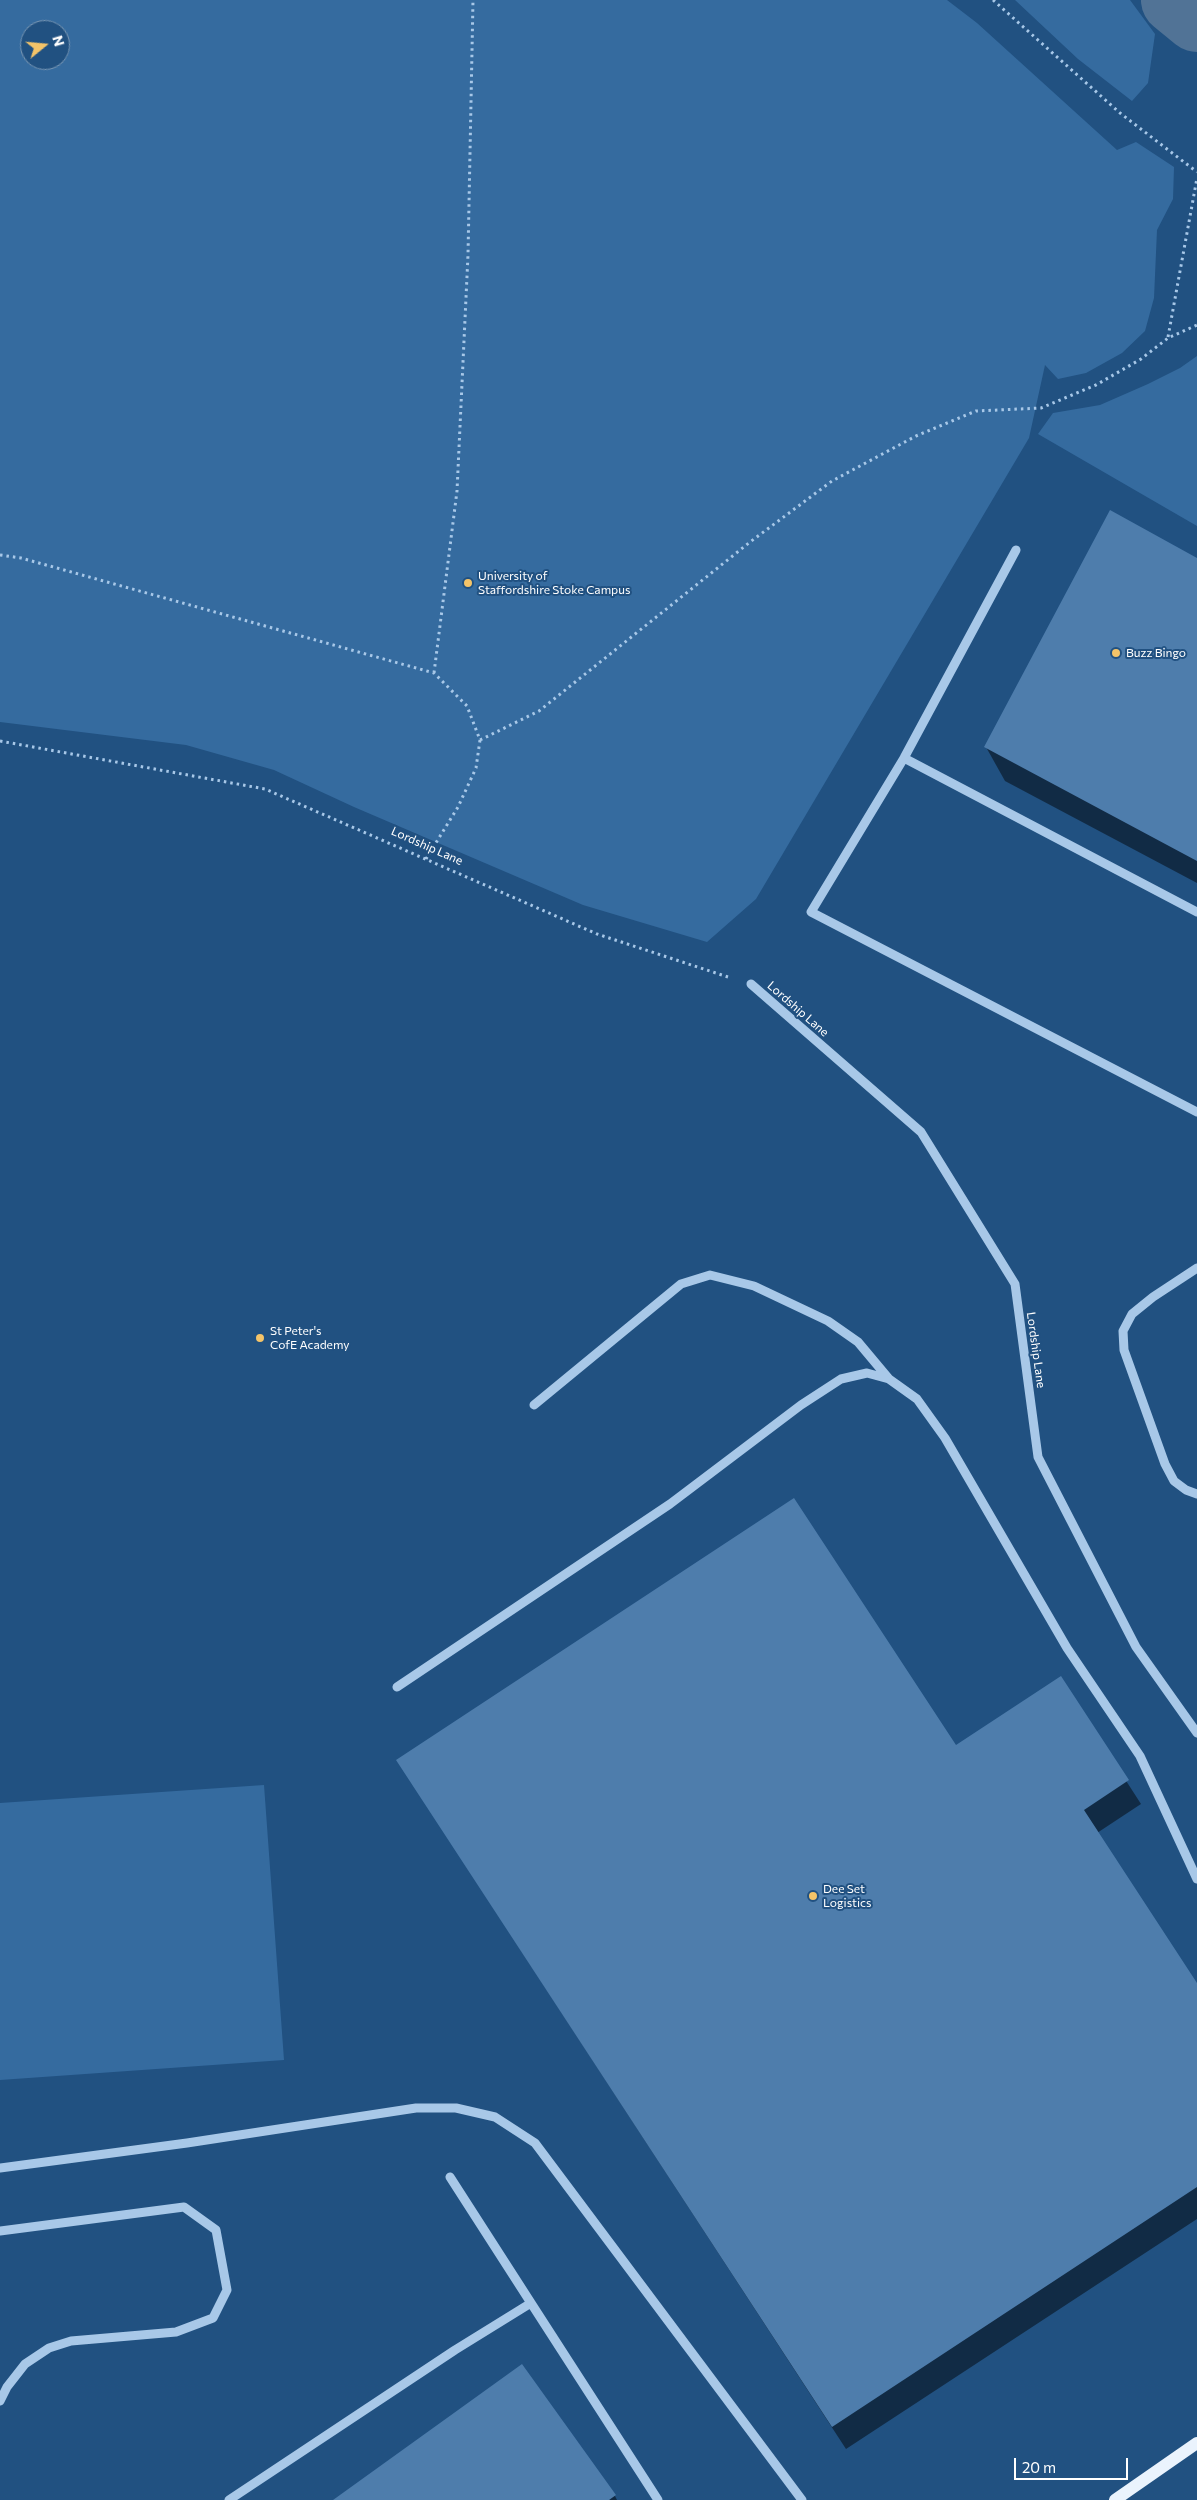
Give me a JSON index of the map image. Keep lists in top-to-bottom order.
{
  "streets": {
    "street": ["Lordship Lane"]
  },
  "places": [
    "University of Staffordshire Stoke Campus",
    "Buzz Bingo",
    "St Peter's CofE Academy",
    "Dee Set Logistics"
  ],
  "scale_bar": "20 m",
  "north": "right"
}
